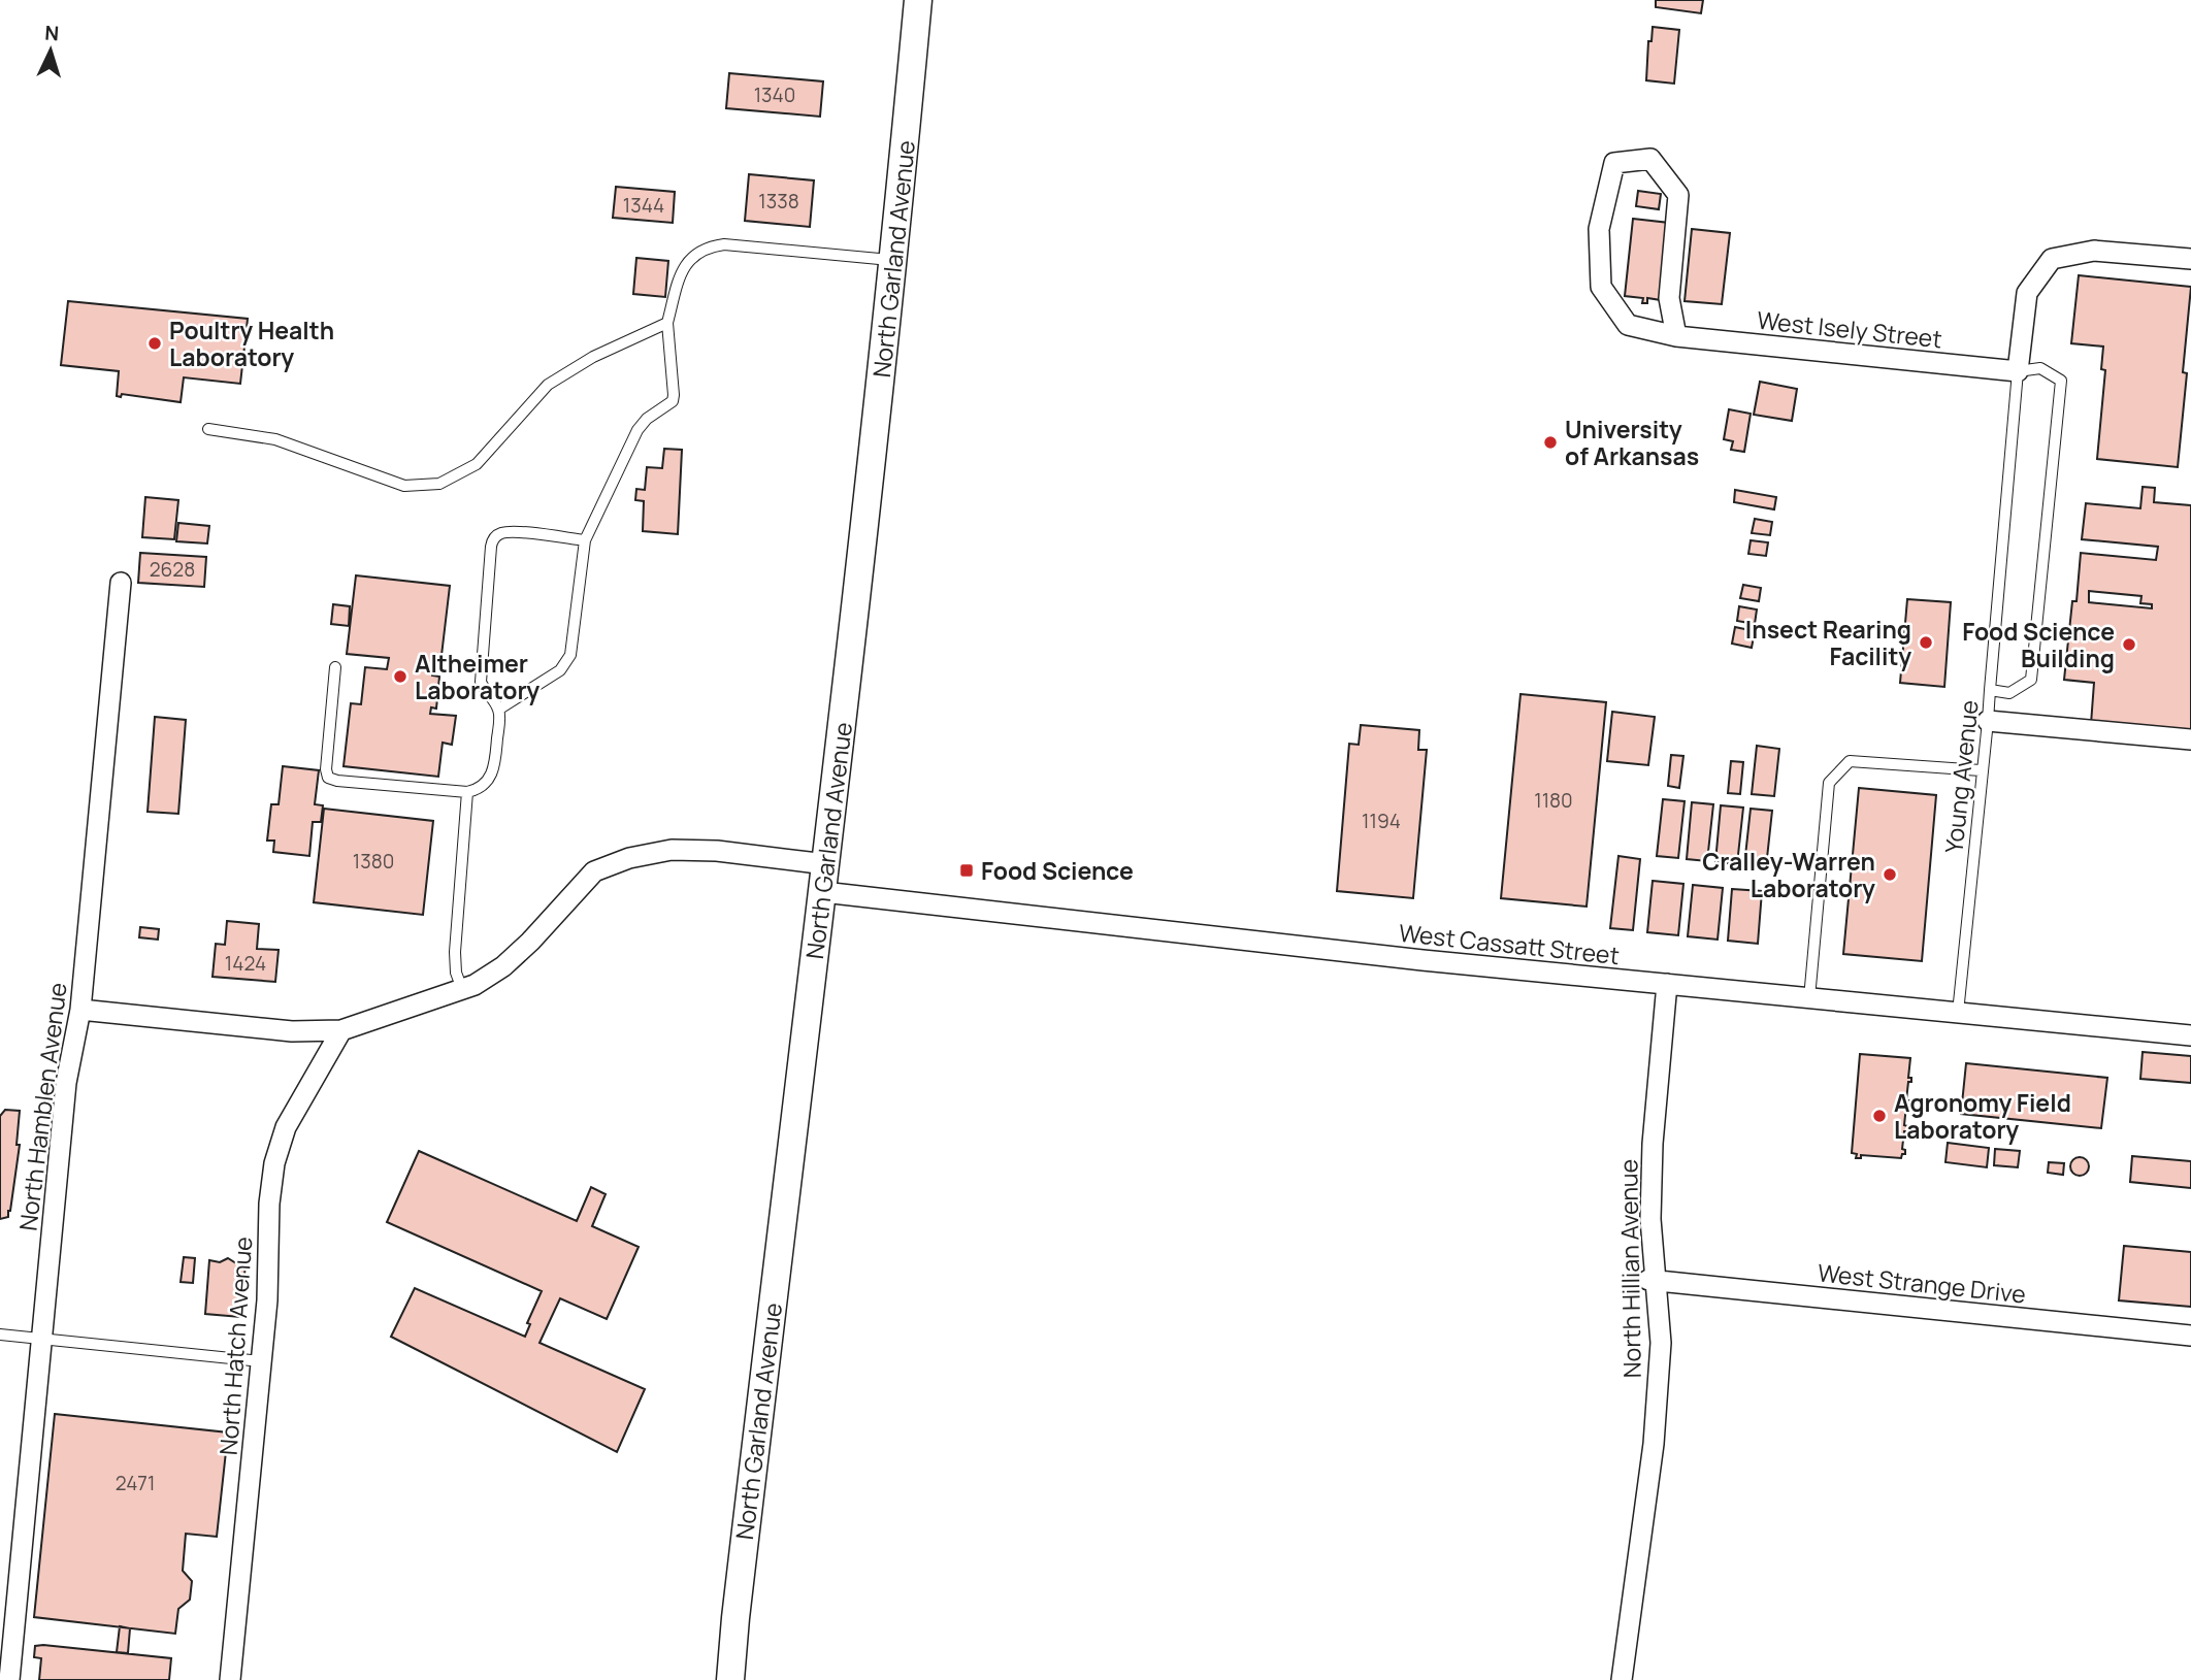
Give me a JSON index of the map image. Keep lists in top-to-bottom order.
{
  "streets": {
    "main road": ["North Garland Avenue"],
    "street": [
      "West Isely Street",
      "West Cassatt Street",
      "North Hamblen Avenue",
      "North Hillian Avenue",
      "West Strange Drive",
      "North Hatch Avenue"
    ],
    "lane": ["Young Avenue"]
  },
  "crossings": [
    ["North Garland Avenue", "West Cassatt Street"],
    ["West Isely Street", "Young Avenue"],
    ["Young Avenue", "West Cassatt Street"],
    ["West Cassatt Street", "North Hillian Avenue"],
    ["North Hillian Avenue", "West Strange Drive"]
  ],
  "places": {
    "other": [
      "Poultry Health Laboratory",
      "University of Arkansas",
      "Insect Rearing Facility",
      "Food Science Building",
      "Altheimer Laboratory",
      "Cralley-Warren Laboratory",
      "Agronomy Field Laboratory"
    ],
    "transit": ["Food Science"]
  },
  "house_numbers": [
    "1340",
    "1338",
    "1344",
    "2628",
    "1180",
    "1194",
    "1380",
    "1424",
    "2471"
  ],
  "north": "top"
}
